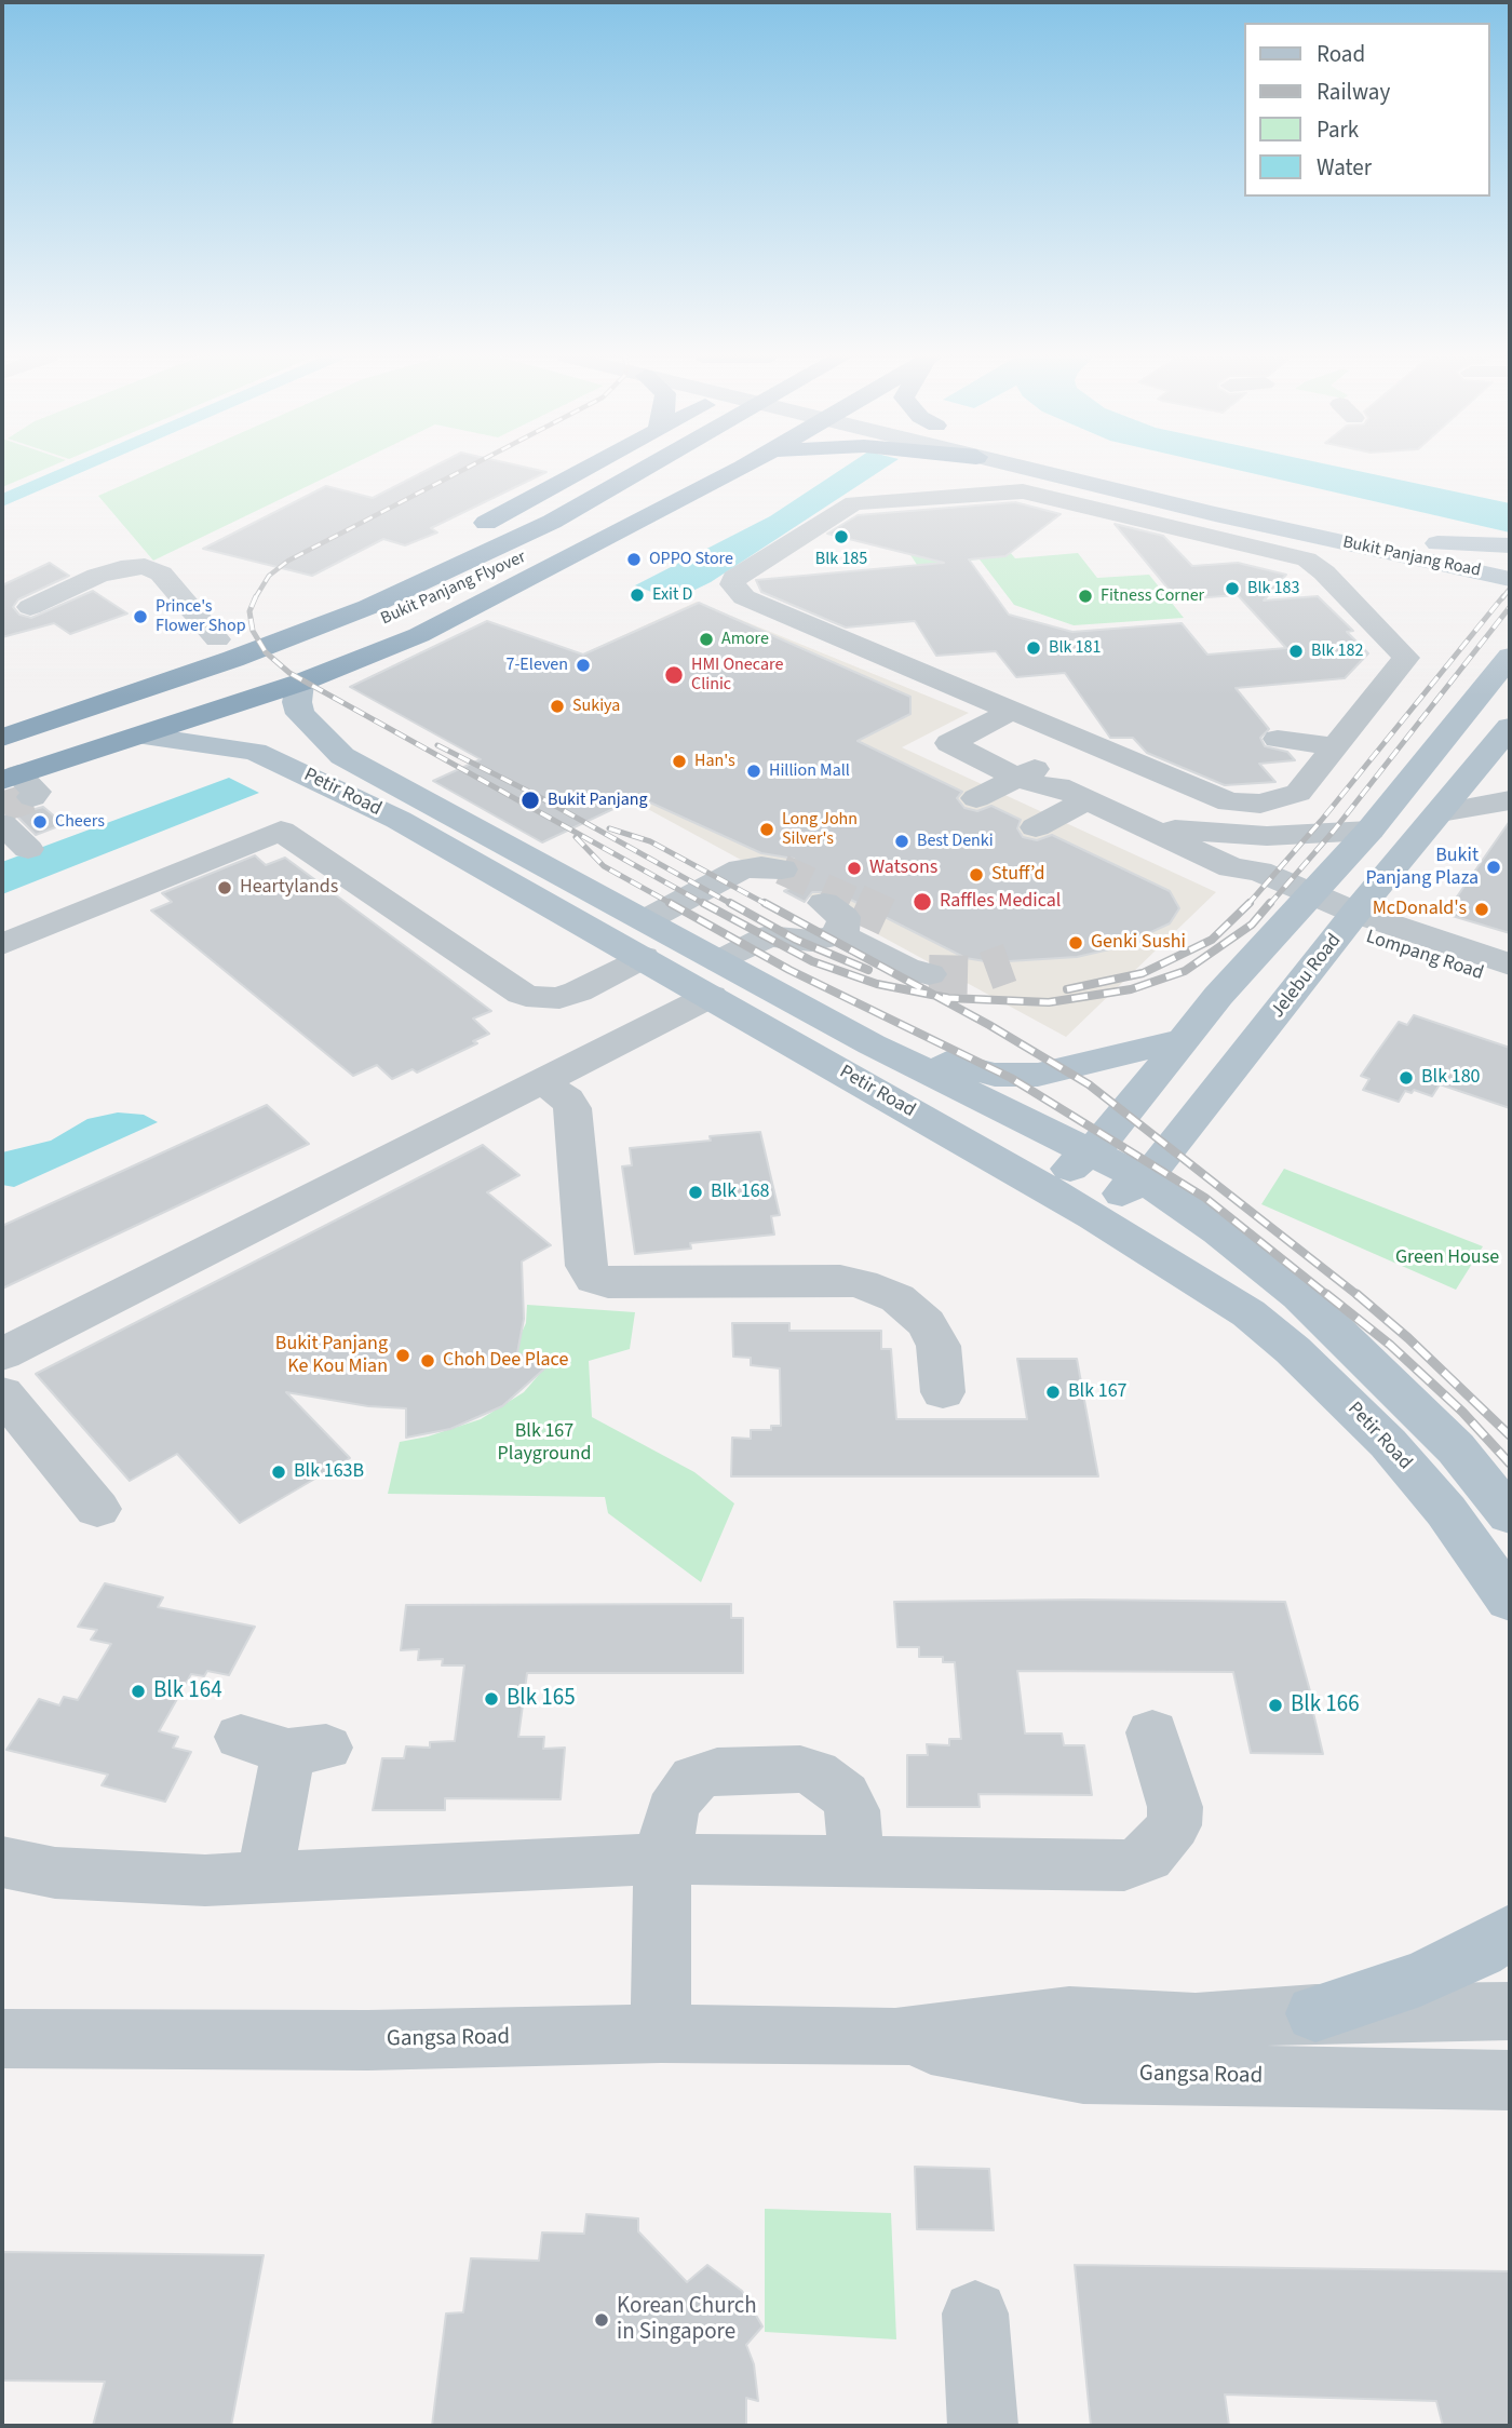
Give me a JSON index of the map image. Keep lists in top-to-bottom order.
{
  "streets": {
    "highway": ["Bukit Panjang Flyover"],
    "main road": ["Bukit Panjang Road", "Petir Road", "Jelebu Road"],
    "street": ["Lompang Road", "Gangsa Road"]
  },
  "crossings": [
    ["Petir Road", "Jelebu Road"],
    ["Lompang Road", "Jelebu Road"]
  ],
  "parks": ["Green House", "Blk 167 Playground"],
  "places": [
    "Blk 185",
    "OPPO Store",
    "Blk 183",
    "Exit D",
    "Fitness Corner",
    "Prince's Flower Shop",
    "Amore",
    "Blk 181",
    "Blk 182",
    "7-Eleven",
    "HMI Onecare Clinic",
    "Sukiya",
    "Han's",
    "Hillion Mall",
    "Bukit Panjang",
    "Cheers",
    "Long John Silver's",
    "Best Denki",
    "Bukit Panjang Plaza",
    "Watsons",
    "Stuff’d",
    "Heartylands",
    "Raffles Medical",
    "McDonald's",
    "Genki Sushi",
    "Blk 180",
    "Blk 168",
    "Bukit Panjang Ke Kou Mian",
    "Choh Dee Place",
    "Blk 167",
    "Blk 163B",
    "Blk 164",
    "Blk 165",
    "Blk 166",
    "Korean Church in Singapore"
  ],
  "legend": [
    "Road",
    "Railway",
    "Park",
    "Water"
  ]
}
